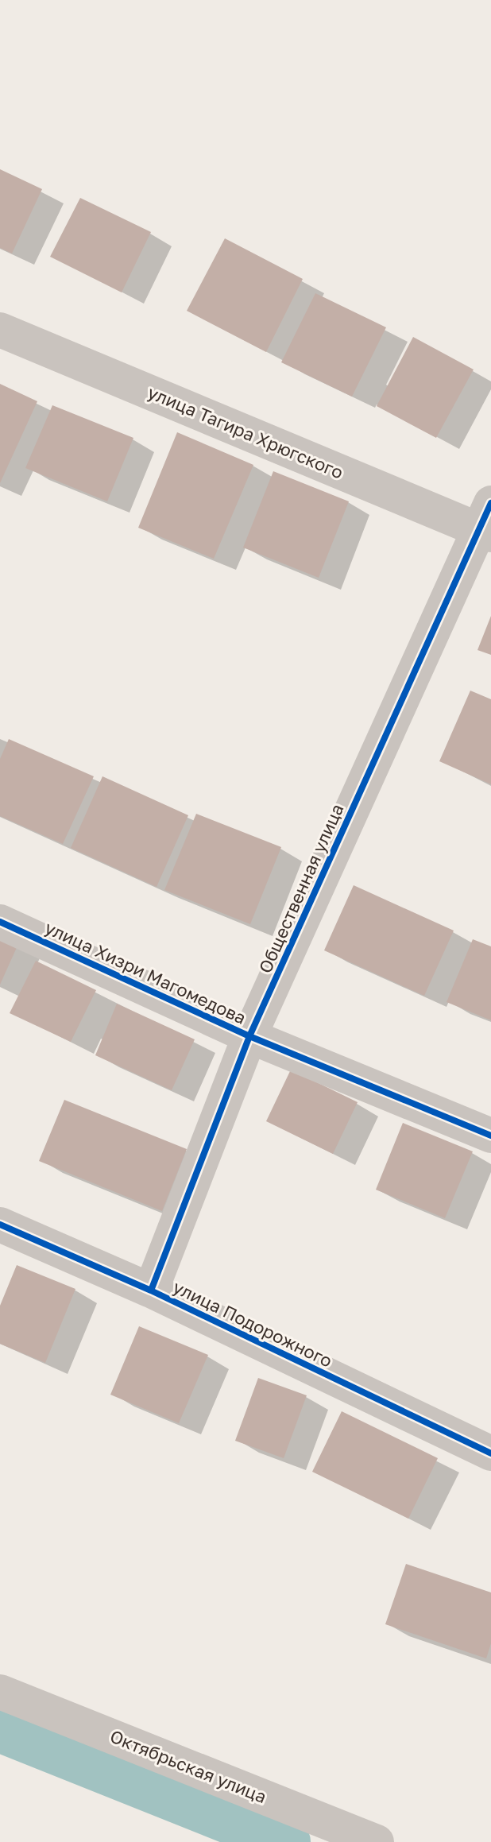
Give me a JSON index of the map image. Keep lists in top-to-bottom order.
{
  "streets": {
    "street": [
      "улица Тагира Хрюгского",
      "Общественная улица",
      "улица Хизри Магомедова",
      "улица Подорожного",
      "Октябрьская улица"
    ]
  },
  "crossings": [
    ["улица Тагира Хрюгского", "Общественная улица"],
    ["Общественная улица", "улица Хизри Магомедова"],
    ["Общественная улица", "улица Подорожного"]
  ]
}
